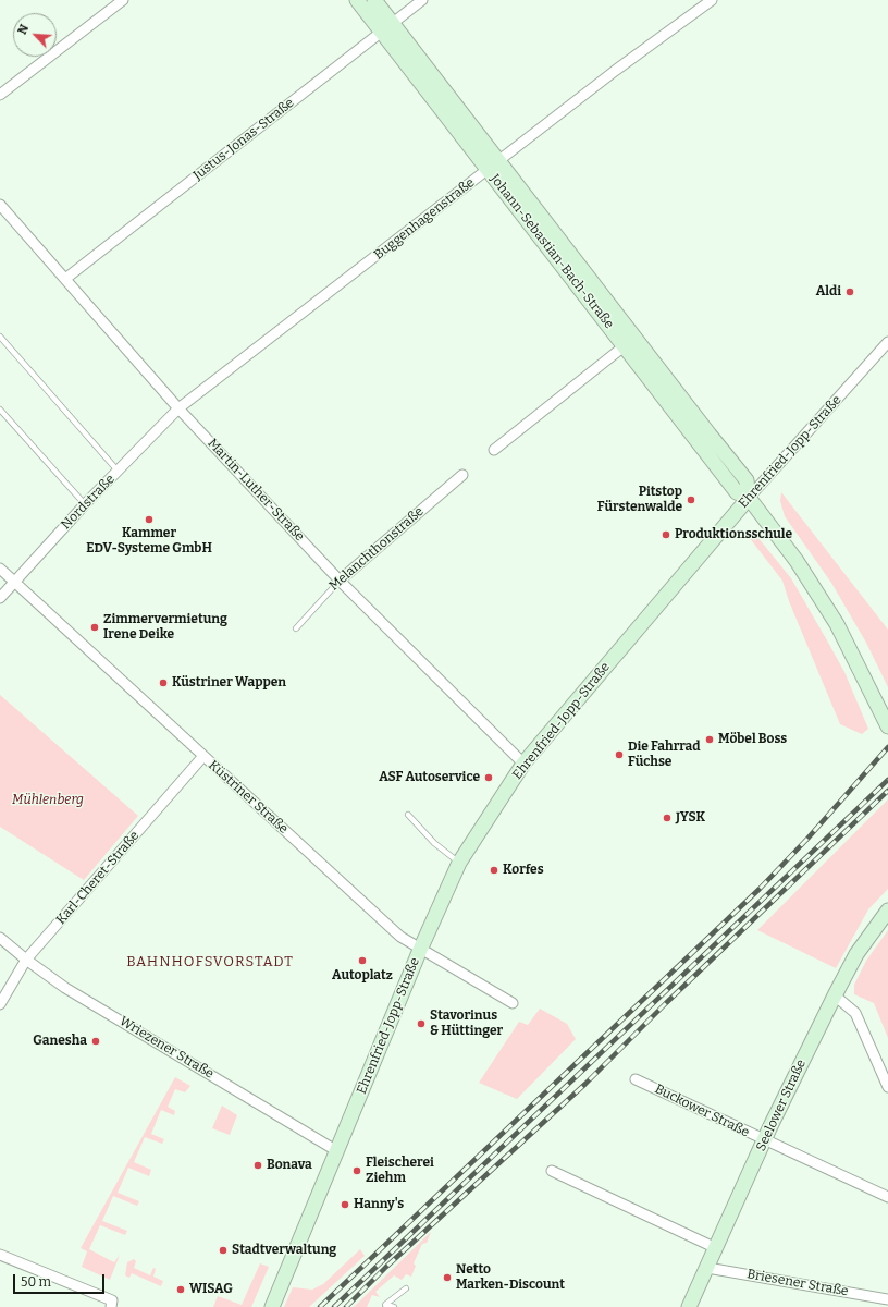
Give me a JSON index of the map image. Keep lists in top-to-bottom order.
{
  "streets": {
    "street": [
      "Justus-Jonas-Straße",
      "Buggenhagenstraße",
      "Johann-Sebastian-Bach-Straße",
      "Ehrenfried-Jopp-Straße",
      "Martin-Luther-Straße",
      "Nordstraße",
      "Melanchthonstraße",
      "Küstriner Straße",
      "Karl-Cheret-Straße",
      "Wriezener Straße",
      "Seelower Straße",
      "Buckower Straße",
      "Briesener Straße"
    ]
  },
  "crossings": [
    ["Justus-Jonas-Straße", "Johann-Sebastian-Bach-Straße"],
    ["Justus-Jonas-Straße", "Martin-Luther-Straße"],
    ["Buggenhagenstraße", "Johann-Sebastian-Bach-Straße"],
    ["Buggenhagenstraße", "Martin-Luther-Straße"],
    ["Buggenhagenstraße", "Nordstraße"],
    ["Johann-Sebastian-Bach-Straße", "Ehrenfried-Jopp-Straße"],
    ["Ehrenfried-Jopp-Straße", "Martin-Luther-Straße"],
    ["Ehrenfried-Jopp-Straße", "Küstriner Straße"],
    ["Ehrenfried-Jopp-Straße", "Wriezener Straße"],
    ["Martin-Luther-Straße", "Nordstraße"],
    ["Martin-Luther-Straße", "Melanchthonstraße"],
    ["Nordstraße", "Küstriner Straße"],
    ["Küstriner Straße", "Karl-Cheret-Straße"],
    ["Karl-Cheret-Straße", "Wriezener Straße"],
    ["Seelower Straße", "Buckower Straße"],
    ["Seelower Straße", "Briesener Straße"]
  ],
  "districts": ["BAHNHOFSVORSTADT"],
  "parks": ["Mühlenberg"],
  "places": [
    "Aldi",
    "Pitstop Fürstenwalde",
    "Kammer EDV-Systeme GmbH",
    "Produktionsschule",
    "Zimmervermietung Irene Deike",
    "Küstriner Wappen",
    "Möbel Boss",
    "Die Fahrrad Füchse",
    "ASF Autoservice",
    "JYSK",
    "Korfes",
    "Autoplatz",
    "Stavorinus & Hüttinger",
    "Ganesha",
    "Bonava",
    "Fleischerei Ziehm",
    "Hanny's",
    "Stadtverwaltung",
    "Netto Marken-Discount",
    "WISAG"
  ],
  "scale_bar": "50 m",
  "north": "top left"
}
